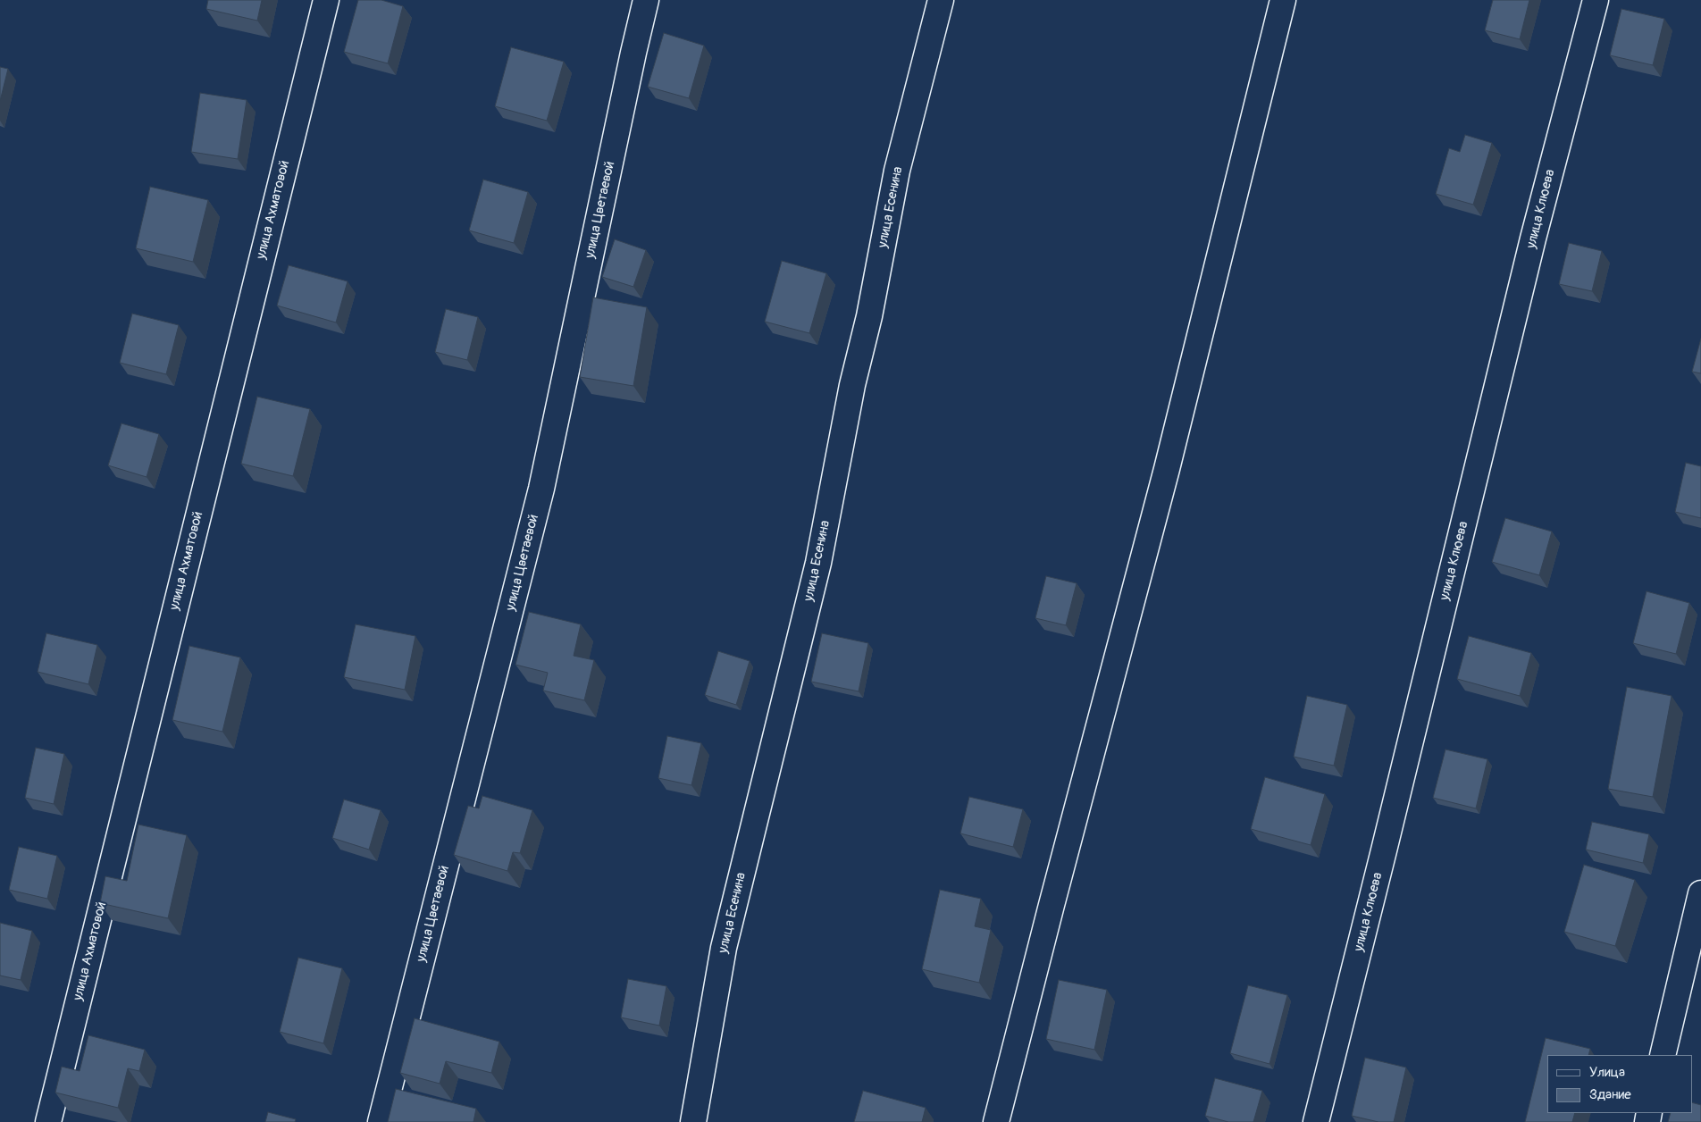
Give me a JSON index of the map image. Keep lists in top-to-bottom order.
{
  "streets": {
    "street": [
      "улица Есенина",
      "улица Клюева",
      "улица Ахматовой",
      "улица Цветаевой"
    ]
  },
  "legend": ["Улица", "Здание"]
}
